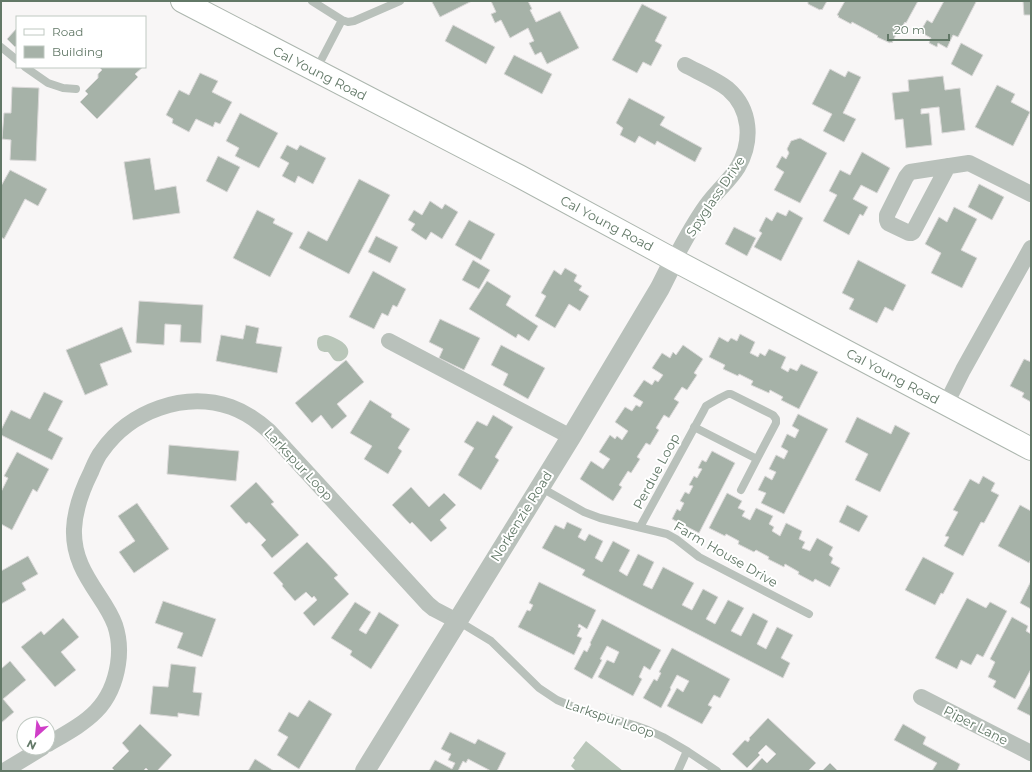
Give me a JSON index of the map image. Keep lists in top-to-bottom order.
{
  "streets": {
    "main road": ["Cal Young Road"],
    "street": [
      "Spyglass Drive",
      "Larkspur Loop",
      "Norkenzie Road",
      "Piper Lane"
    ],
    "lane": ["Perdue Loop", "Farm House Drive"]
  },
  "crossings": [
    ["Cal Young Road", "Spyglass Drive"],
    ["Cal Young Road", "Norkenzie Road"],
    ["Spyglass Drive", "Norkenzie Road"],
    ["Larkspur Loop", "Norkenzie Road"],
    ["Perdue Loop", "Farm House Drive"],
    ["Norkenzie Road", "Farm House Drive"]
  ],
  "legend": ["Road", "Building"],
  "scale_bar": "20 m",
  "north": "bottom left"
}
